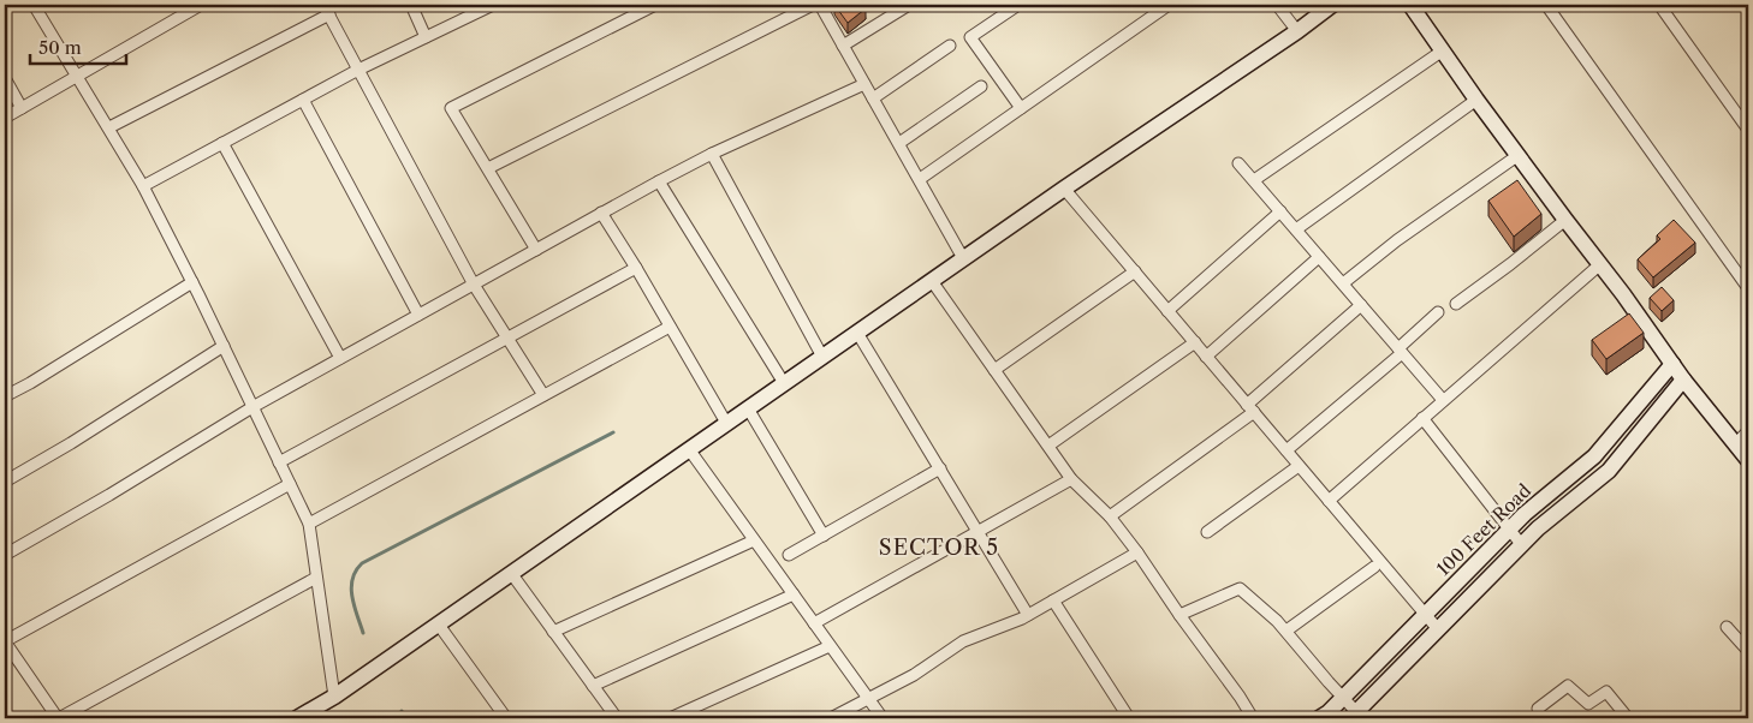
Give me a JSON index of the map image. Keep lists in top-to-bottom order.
{
  "streets": {
    "street": ["100 Feet Road"]
  },
  "districts": ["SECTOR 5"],
  "scale_bar": "50 m"
}
